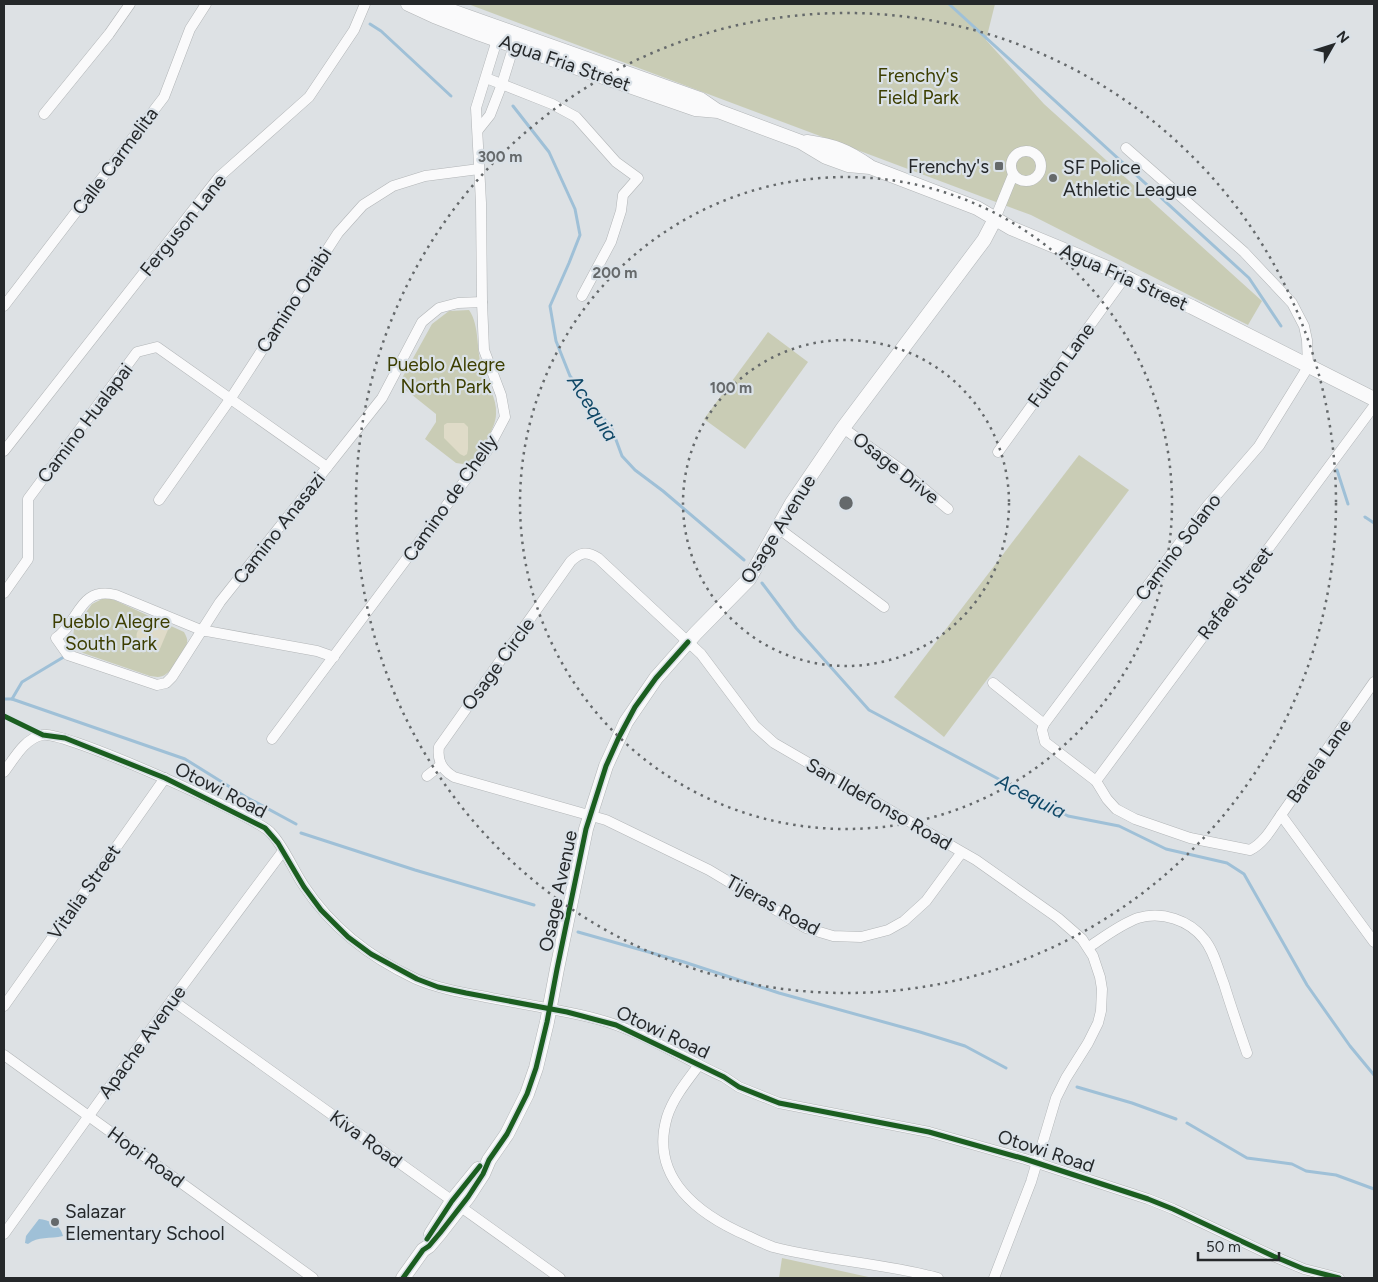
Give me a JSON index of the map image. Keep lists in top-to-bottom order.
{
  "streets": {
    "street": [
      "Agua Fria Street",
      "Calle Carmelita",
      "Ferguson Lane",
      "Camino Oraibi",
      "Fulton Lane",
      "Camino Hualapai",
      "Osage Drive",
      "Camino de Chelly",
      "Camino Anasazi",
      "Osage Avenue",
      "Camino Solano",
      "Rafael Street",
      "Osage Circle",
      "Barela Lane",
      "Otowi Road",
      "San Ildefonso Road",
      "Vitalia Street",
      "Tijeras Road",
      "Apache Avenue",
      "Kiva Road",
      "Hopi Road"
    ]
  },
  "crossings": [
    ["Agua Fria Street", "Fulton Lane"],
    ["Agua Fria Street", "Camino de Chelly"],
    ["Agua Fria Street", "Osage Avenue"],
    ["Agua Fria Street", "Camino Solano"],
    ["Camino Oraibi", "Camino Hualapai"],
    ["Camino Oraibi", "Camino de Chelly"],
    ["Camino Hualapai", "Camino Anasazi"],
    ["Osage Drive", "Osage Avenue"],
    ["Camino de Chelly", "Camino Anasazi"],
    ["Osage Avenue", "Osage Circle"],
    ["Osage Avenue", "Otowi Road"],
    ["Osage Avenue", "San Ildefonso Road"],
    ["Osage Avenue", "Tijeras Road"],
    ["Osage Avenue", "Kiva Road"],
    ["Rafael Street", "Barela Lane"],
    ["Osage Circle", "San Ildefonso Road"],
    ["Otowi Road", "Vitalia Street"],
    ["Otowi Road", "Apache Avenue"],
    ["San Ildefonso Road", "Tijeras Road"],
    ["Apache Avenue", "Kiva Road"],
    ["Apache Avenue", "Hopi Road"]
  ],
  "water": ["Acequia"],
  "parks": ["Frenchy's Field Park", "Pueblo Alegre North Park", "Pueblo Alegre South Park"],
  "places": {
    "transit": ["Frenchy's"],
    "other": ["SF Police Athletic League", "Salazar Elementary School"]
  },
  "scale_bar": "50 m",
  "north": "top right",
  "rings": ["300 m", "200 m", "100 m"]
}
